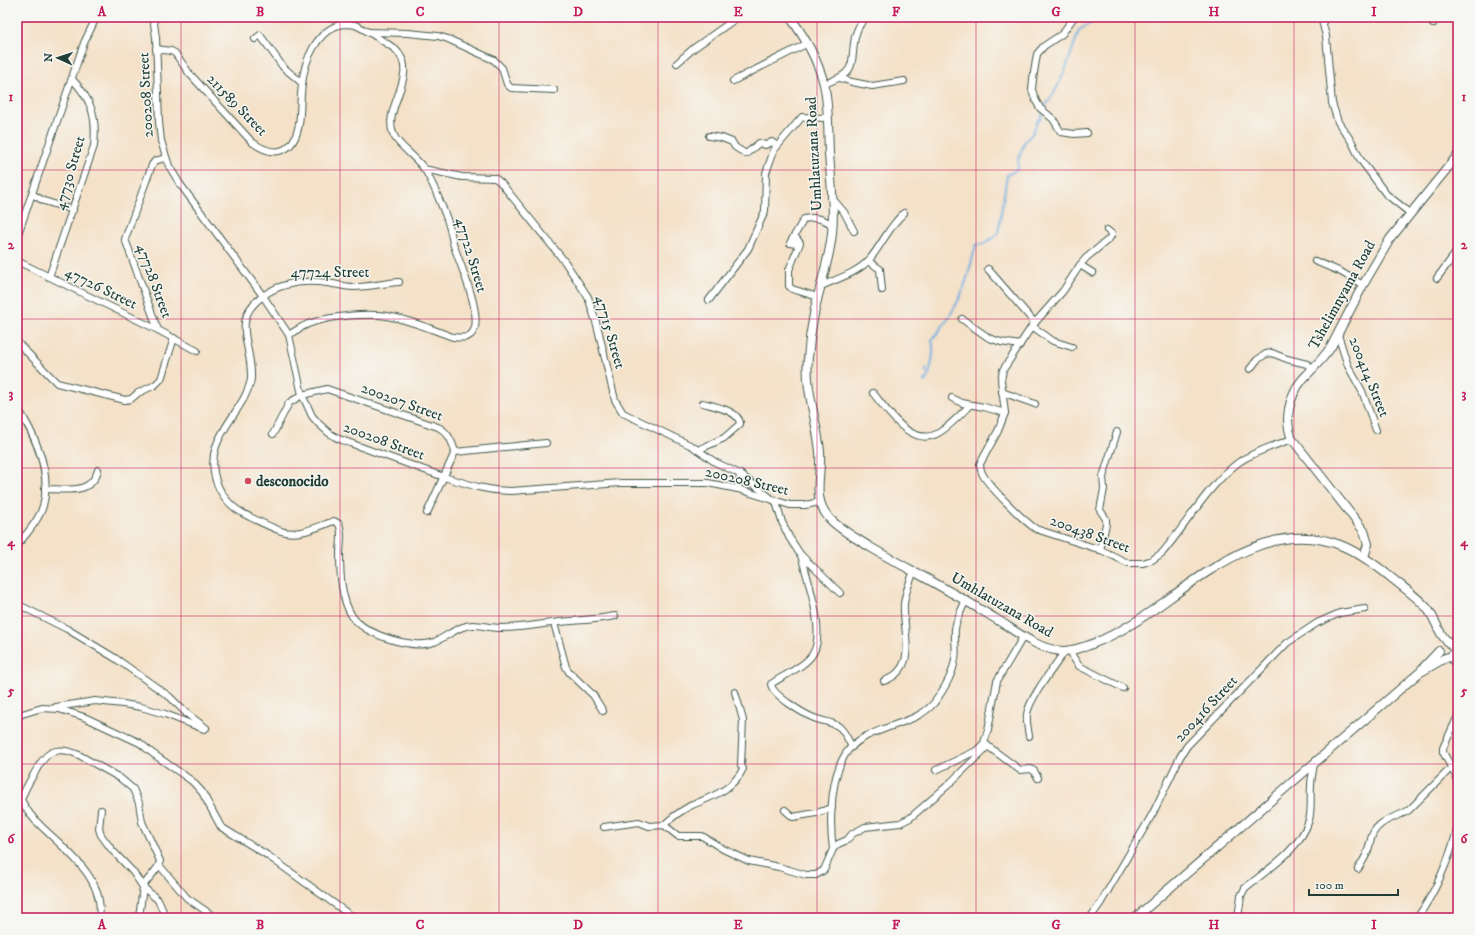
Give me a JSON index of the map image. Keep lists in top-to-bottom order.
{
  "streets": {
    "street": [
      "200208 Street",
      "211589 Street",
      "Umhlatuzana Road",
      "47730 Street",
      "47722 Street",
      "47724 Street",
      "47728 Street",
      "47726 Street",
      "Tshelimnyama Road",
      "47715 Street",
      "200414 Street",
      "200207 Street",
      "200438 Street",
      "200416 Street"
    ]
  },
  "crossings": [
    ["200208 Street", "211589 Street"],
    ["200208 Street", "Umhlatuzana Road"],
    ["200208 Street", "47722 Street"],
    ["200208 Street", "47724 Street"],
    ["200208 Street", "47728 Street"],
    ["200208 Street", "47715 Street"],
    ["200208 Street", "200207 Street"],
    ["211589 Street", "47722 Street"],
    ["Umhlatuzana Road", "Tshelimnyama Road"],
    ["47730 Street", "47726 Street"],
    ["47722 Street", "47715 Street"],
    ["47728 Street", "47726 Street"],
    ["Tshelimnyama Road", "200414 Street"],
    ["Tshelimnyama Road", "200438 Street"]
  ],
  "places": ["desconocido"],
  "scale_bar": "100 m",
  "north": "left",
  "grid": {
    "columns": [
      "A",
      "B",
      "C",
      "D",
      "E",
      "F",
      "G",
      "H",
      "I"
    ],
    "rows": [
      "1",
      "2",
      "3",
      "4",
      "5",
      "6"
    ]
  }
}
